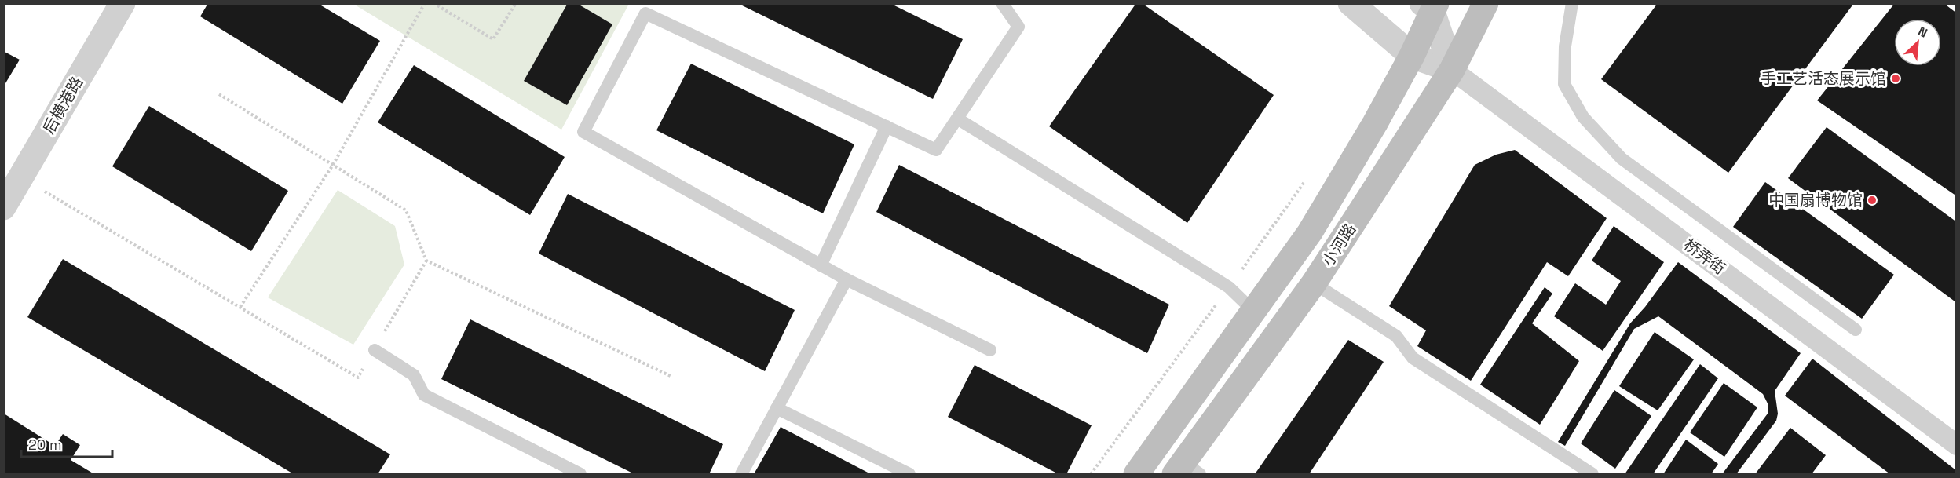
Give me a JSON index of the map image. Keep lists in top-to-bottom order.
{
  "streets": {
    "main road": ["小河路"],
    "street": ["后横港路", "桥弄街"]
  },
  "crossings": [
    ["小河路", "桥弄街"]
  ],
  "places": ["手工艺活态展示馆", "中国扇博物馆"],
  "scale_bar": "20 m",
  "north": "top right"
}
